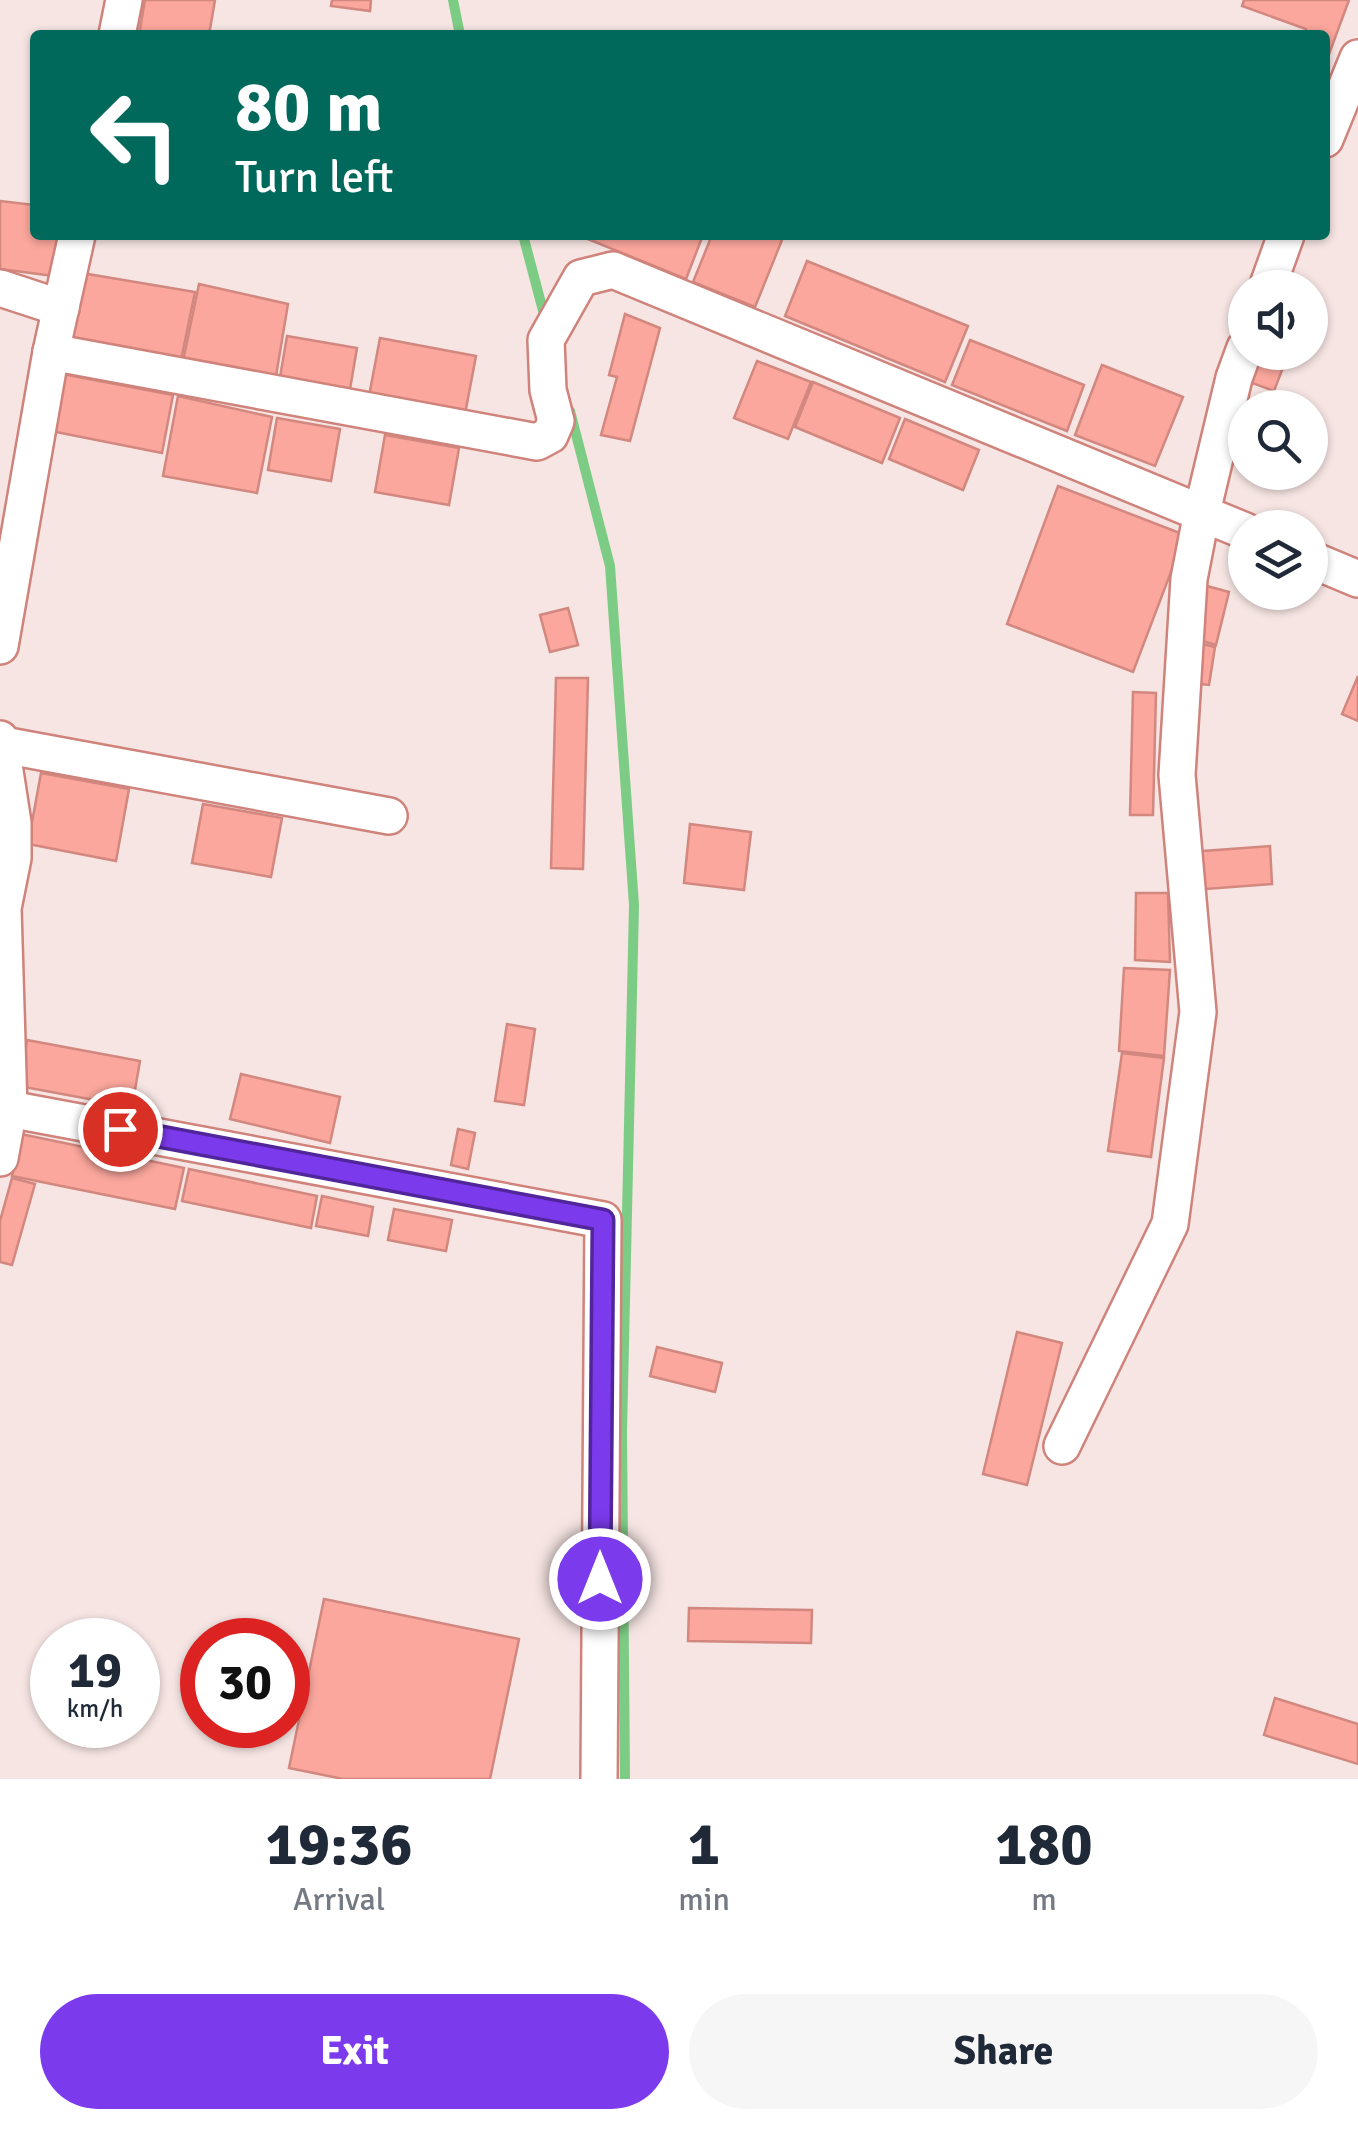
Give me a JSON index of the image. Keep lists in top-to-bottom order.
{
  "page": {
    "turn": ["80 m", "Turn left"],
    "speed": "19 km/h",
    "limit": "30",
    "eta": [
      "19:36",
      "Arrival",
      "1",
      "min",
      "180",
      "m"
    ],
    "buttons": ["Exit", "Share"]
  }
}
